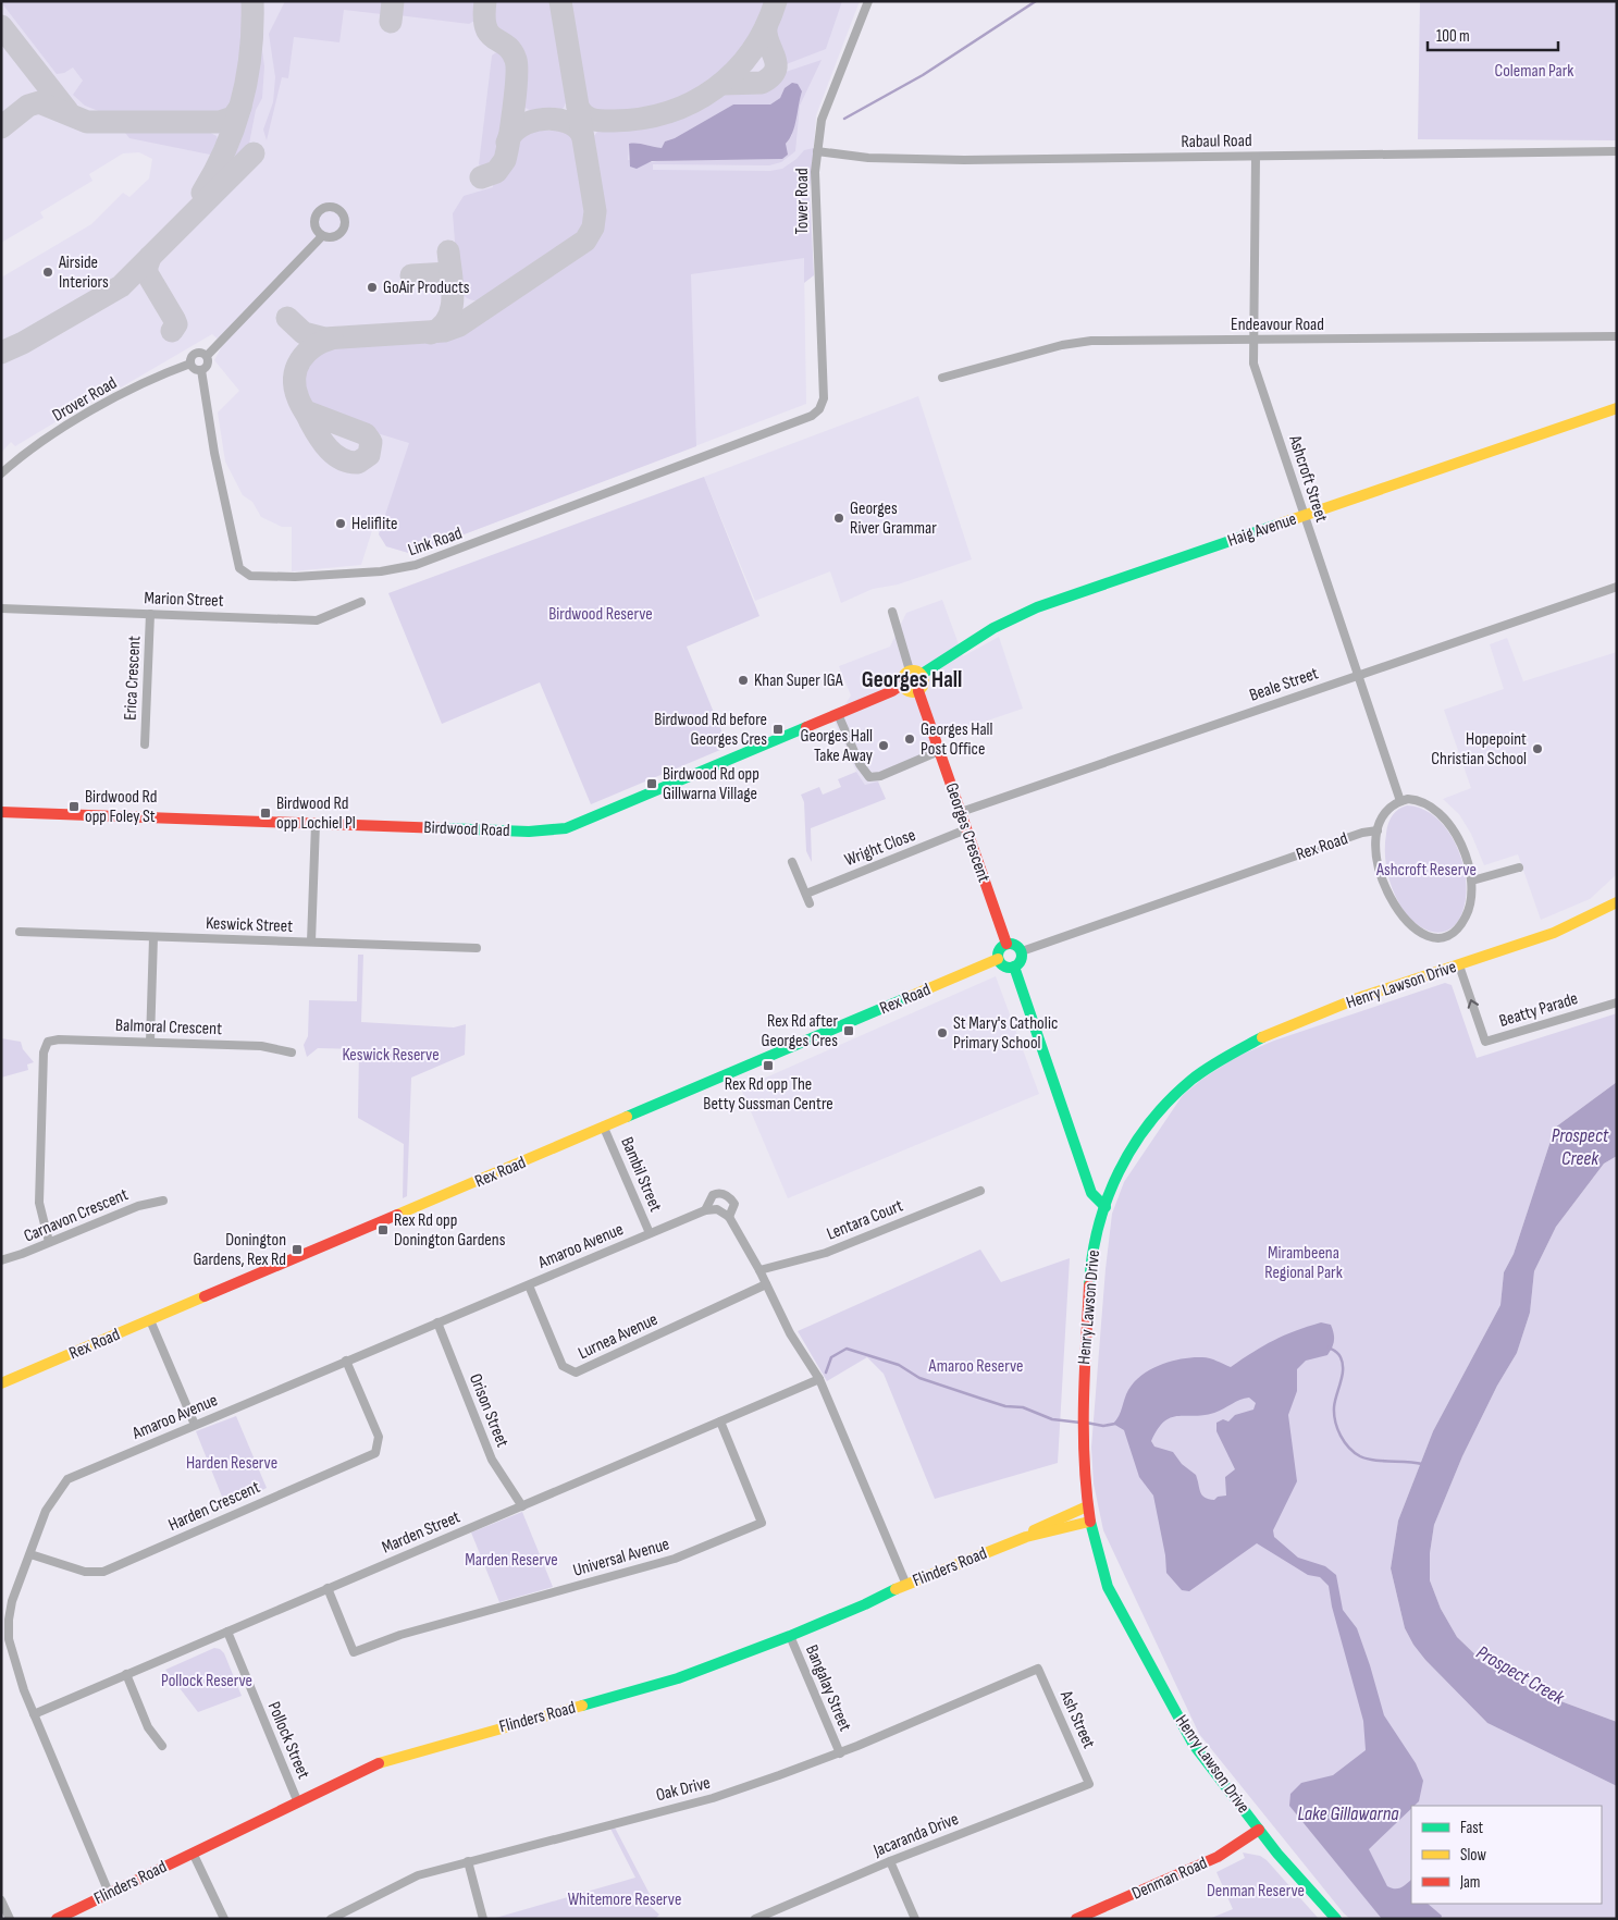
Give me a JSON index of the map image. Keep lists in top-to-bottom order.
{
  "streets": {
    "main road": [
      "Haig Avenue",
      "Birdwood Road",
      "Georges Crescent",
      "Rex Road",
      "Henry Lawson Drive",
      "Flinders Road",
      "Denman Road"
    ],
    "street": [
      "Rabaul Road",
      "Tower Road",
      "Endeavour Road",
      "Drover Road",
      "Ashcroft Street",
      "Link Road",
      "Marion Street",
      "Erica Crescent",
      "Beale Street",
      "Wright Close",
      "Keswick Street",
      "Beatty Parade",
      "Balmoral Crescent",
      "Bambil Street",
      "Carnavon Crescent",
      "Lentara Court",
      "Amaroo Avenue",
      "Lurnea Avenue",
      "Orison Street",
      "Harden Crescent",
      "Marden Street",
      "Universal Avenue",
      "Bangalay Street",
      "Ash Street",
      "Pollock Street",
      "Oak Drive",
      "Jacaranda Drive"
    ]
  },
  "crossings": [
    ["Rabaul Road", "Tower Road"],
    ["Rabaul Road", "Ashcroft Street"],
    ["Tower Road", "Link Road"],
    ["Endeavour Road", "Ashcroft Street"],
    ["Drover Road", "Link Road"],
    ["Ashcroft Street", "Haig Avenue"],
    ["Ashcroft Street", "Beale Street"],
    ["Ashcroft Street", "Rex Road"],
    ["Haig Avenue", "Birdwood Road"],
    ["Haig Avenue", "Georges Crescent"],
    ["Marion Street", "Erica Crescent"],
    ["Beale Street", "Georges Crescent"],
    ["Birdwood Road", "Georges Crescent"],
    ["Georges Crescent", "Rex Road"],
    ["Georges Crescent", "Wright Close"],
    ["Rex Road", "Bambil Street"],
    ["Henry Lawson Drive", "Beatty Parade"],
    ["Henry Lawson Drive", "Flinders Road"],
    ["Henry Lawson Drive", "Denman Road"],
    ["Bambil Street", "Amaroo Avenue"],
    ["Lentara Court", "Amaroo Avenue"],
    ["Amaroo Avenue", "Lurnea Avenue"],
    ["Amaroo Avenue", "Orison Street"],
    ["Amaroo Avenue", "Harden Crescent"],
    ["Amaroo Avenue", "Marden Street"],
    ["Amaroo Avenue", "Flinders Road"],
    ["Orison Street", "Marden Street"],
    ["Marden Street", "Universal Avenue"],
    ["Marden Street", "Pollock Street"],
    ["Flinders Road", "Bangalay Street"],
    ["Flinders Road", "Pollock Street"],
    ["Bangalay Street", "Oak Drive"],
    ["Ash Street", "Oak Drive"],
    ["Ash Street", "Jacaranda Drive"]
  ],
  "districts": ["Georges Hall"],
  "water": ["Prospect Creek", "Lake Gillawarna"],
  "parks": [
    "Coleman Park",
    "Birdwood Reserve",
    "Ashcroft Reserve",
    "Keswick Reserve",
    "Mirambeena Regional Park",
    "Amaroo Reserve",
    "Harden Reserve",
    "Marden Reserve",
    "Pollock Reserve",
    "Denman Reserve",
    "Whitemore Reserve"
  ],
  "places": {
    "other": [
      "Airside Interiors",
      "GoAir Products",
      "Georges River Grammar",
      "Heliflite",
      "Khan Super IGA",
      "Georges Hall Post Office",
      "Georges Hall Take Away",
      "Hopepoint Christian School",
      "St Mary's Catholic Primary School"
    ],
    "transit": [
      "Birdwood Rd before Georges Cres",
      "Birdwood Rd opp Gillwarna Village",
      "Birdwood Rd opp Foley St",
      "Birdwood Rd opp Lochiel Pl",
      "Rex Rd after Georges Cres",
      "Rex Rd opp The Betty Sussman Centre",
      "Rex Rd opp Donington Gardens",
      "Donington Gardens, Rex Rd"
    ]
  },
  "legend": ["Fast", "Slow", "Jam"],
  "scale_bar": "100 m"
}
